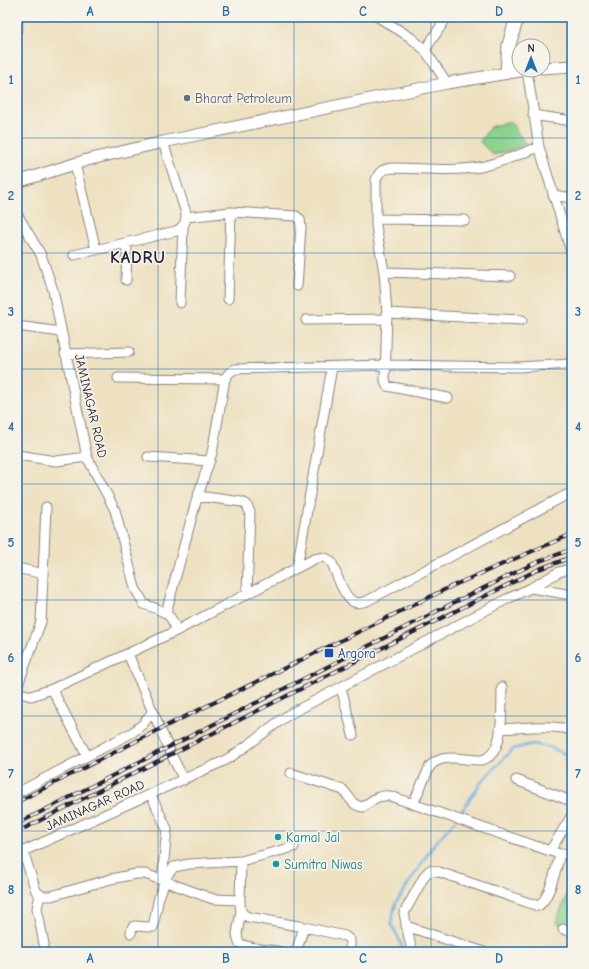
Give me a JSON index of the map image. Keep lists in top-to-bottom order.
{
  "streets": {
    "street": ["JAMINAGAR ROAD"]
  },
  "districts": ["KADRU"],
  "places": {
    "other": ["Bharat Petroleum", "Kamal Jal", "Sumitra Niwas"],
    "transit": ["Argora"]
  },
  "north": "top",
  "grid": {
    "columns": [
      "A",
      "B",
      "C",
      "D"
    ],
    "rows": [
      "1",
      "2",
      "3",
      "4",
      "5",
      "6",
      "7",
      "8"
    ]
  }
}
